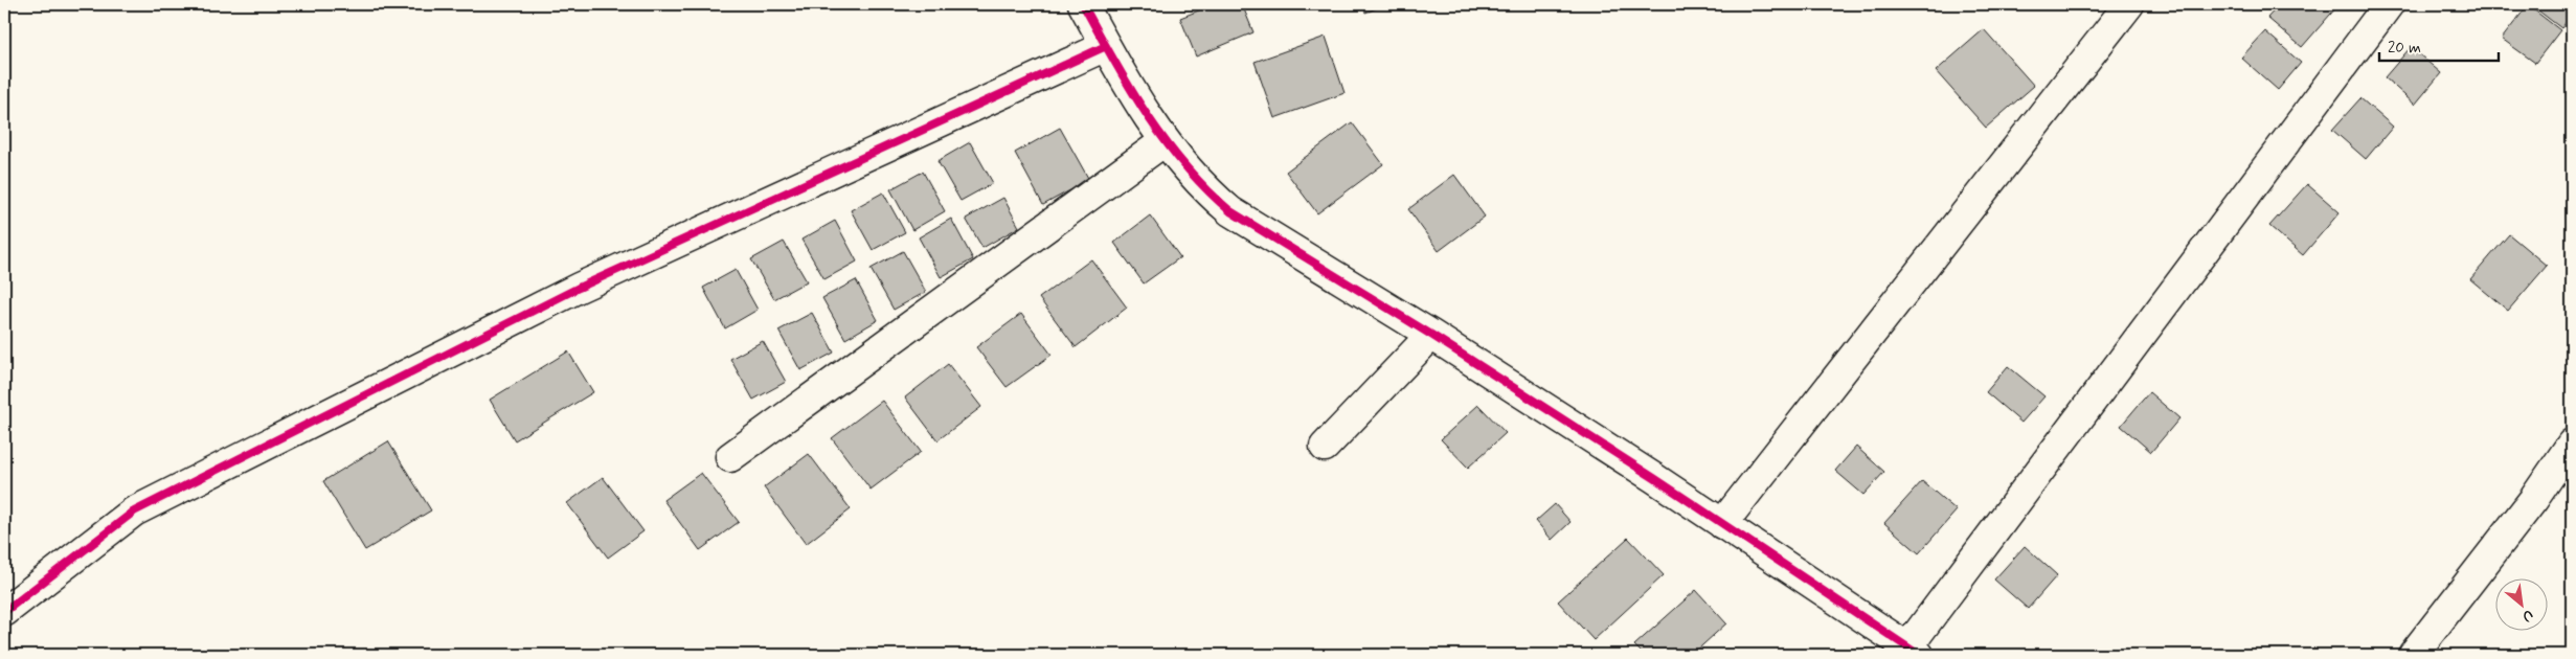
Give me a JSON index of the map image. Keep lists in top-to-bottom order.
{
  "scale_bar": "20 m",
  "north": "bottom right"
}
